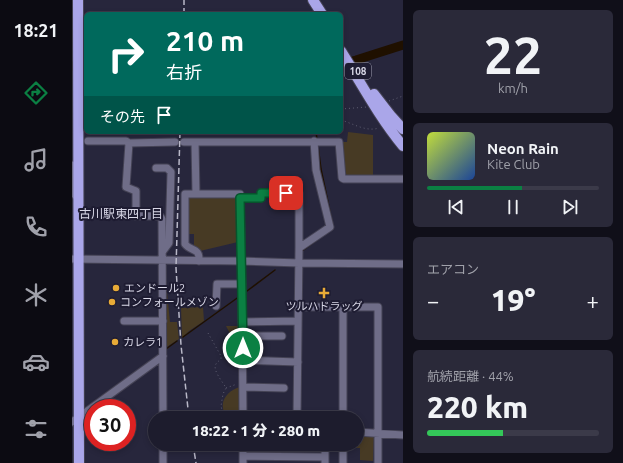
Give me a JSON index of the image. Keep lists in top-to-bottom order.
{
  "streets": {
    "highway": ["108"]
  },
  "districts": ["古川駅東四丁目"],
  "places": {
    "other": ["エンドール2", "コンフォールメゾン", "カレラ1"],
    "health": ["ツルハドラッグ"]
  },
  "page": {
    "tabs": "18:21",
    "tile": [
      ["22", "km/h"],
      "エアコン",
      ["航続距離 · 44%", "220 km"]
    ],
    "turn": ["210 m", "右折"],
    "then": "その先",
    "song": ["Neon Rain", "Kite Club"],
    "heat": ["−", "19°", "+"],
    "limit": "30",
    "trip": "18:22 · 1 分 · 280 m"
  }
}
